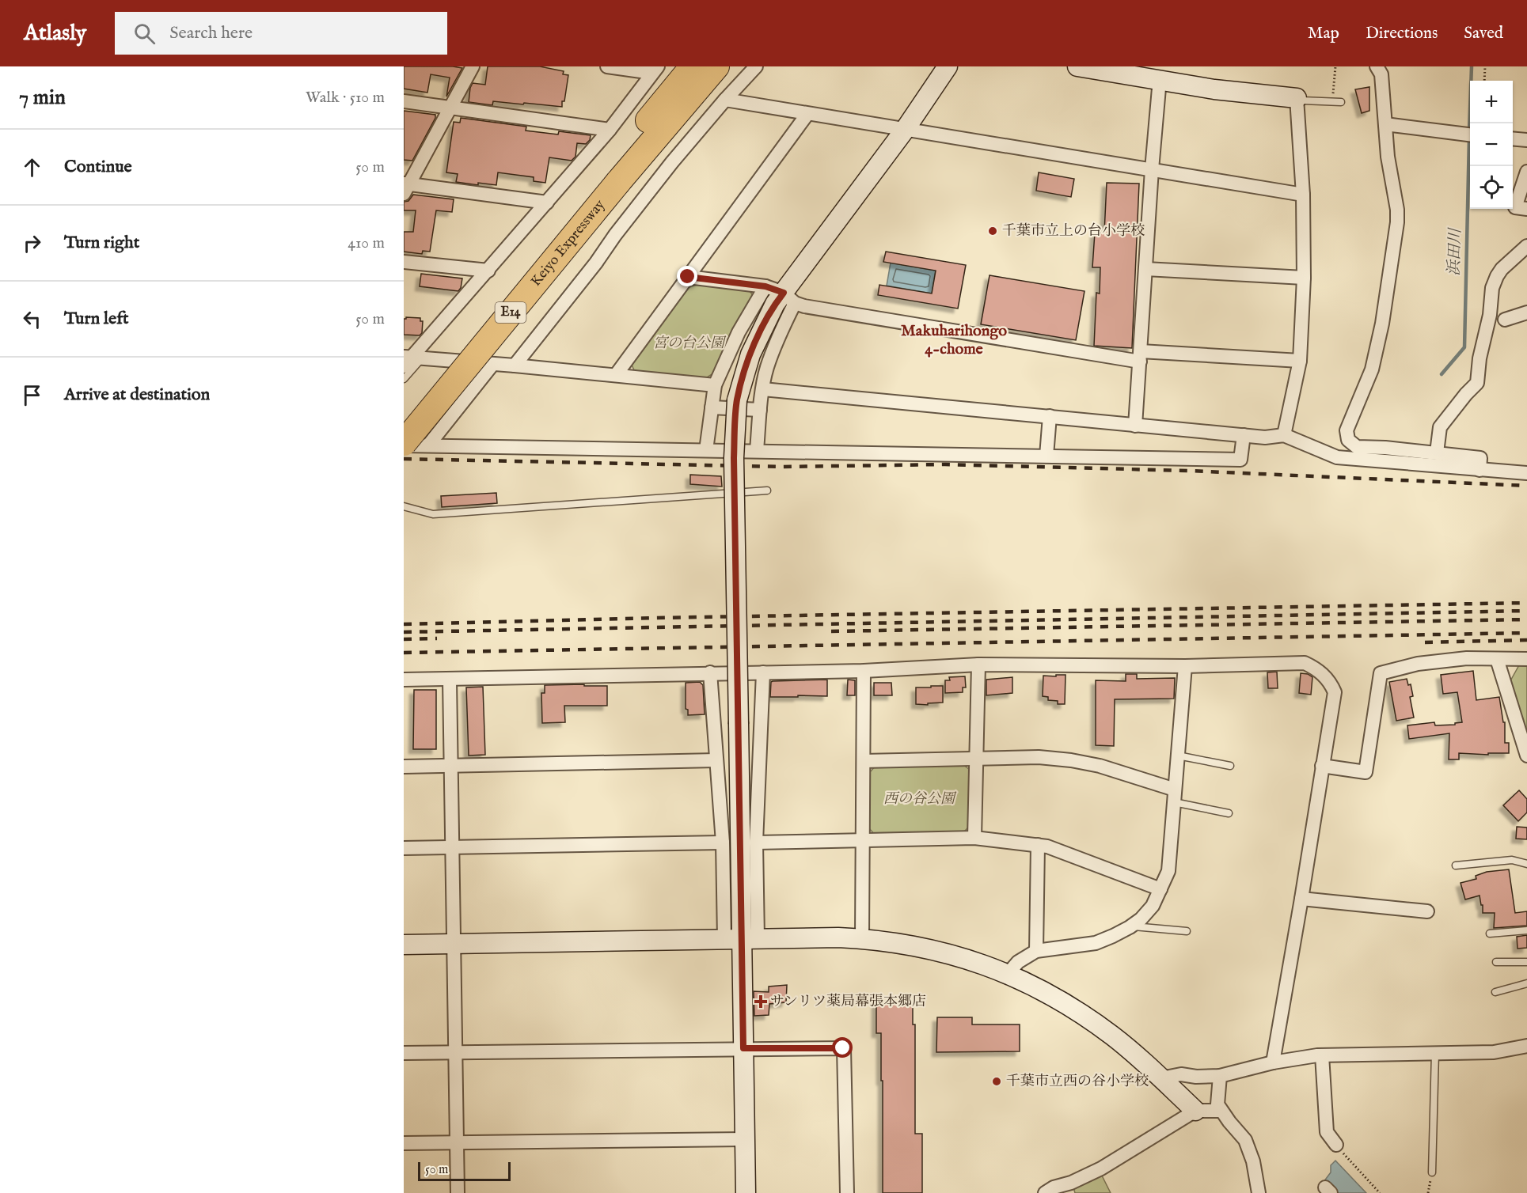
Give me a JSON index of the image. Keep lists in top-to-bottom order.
{
  "streets": {
    "highway": ["Keiyo Expressway", "E14"]
  },
  "districts": ["Makuharihongo 4-chome"],
  "water": ["浜田川"],
  "parks": ["宮の台公園", "西の谷公園"],
  "places": {
    "other": ["千葉市立上の台小学校", "千葉市立西の谷小学校"],
    "health": ["サンリツ薬局幕張本郷店"]
  },
  "scale_bar": "50 m",
  "page": {
    "header": "Atlasly",
    "search": "Search here",
    "nav": ["Map", "Directions", "Saved"],
    "heading": ["7 min", "Walk · 510 m"],
    "map_buttons": ["+", "−"],
    "list": [
      ["Continue", "50 m"],
      ["Turn right", "410 m"],
      ["Turn left", "50 m"],
      "Arrive at destination"
    ],
    "scale": "50 m"
  }
}
